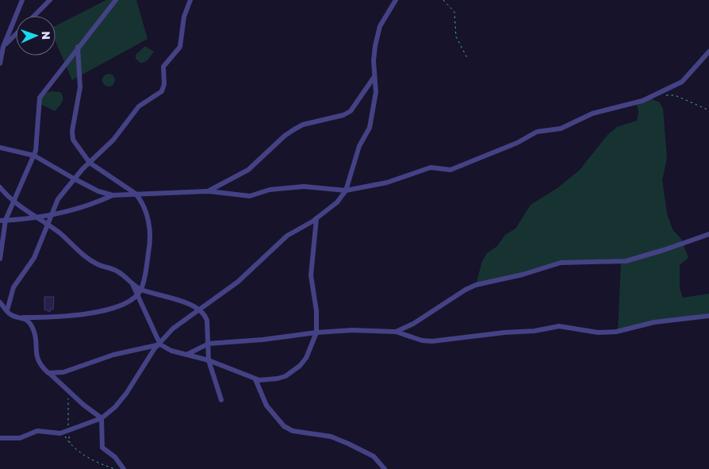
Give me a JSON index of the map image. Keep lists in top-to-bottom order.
{
  "north": "right"
}
